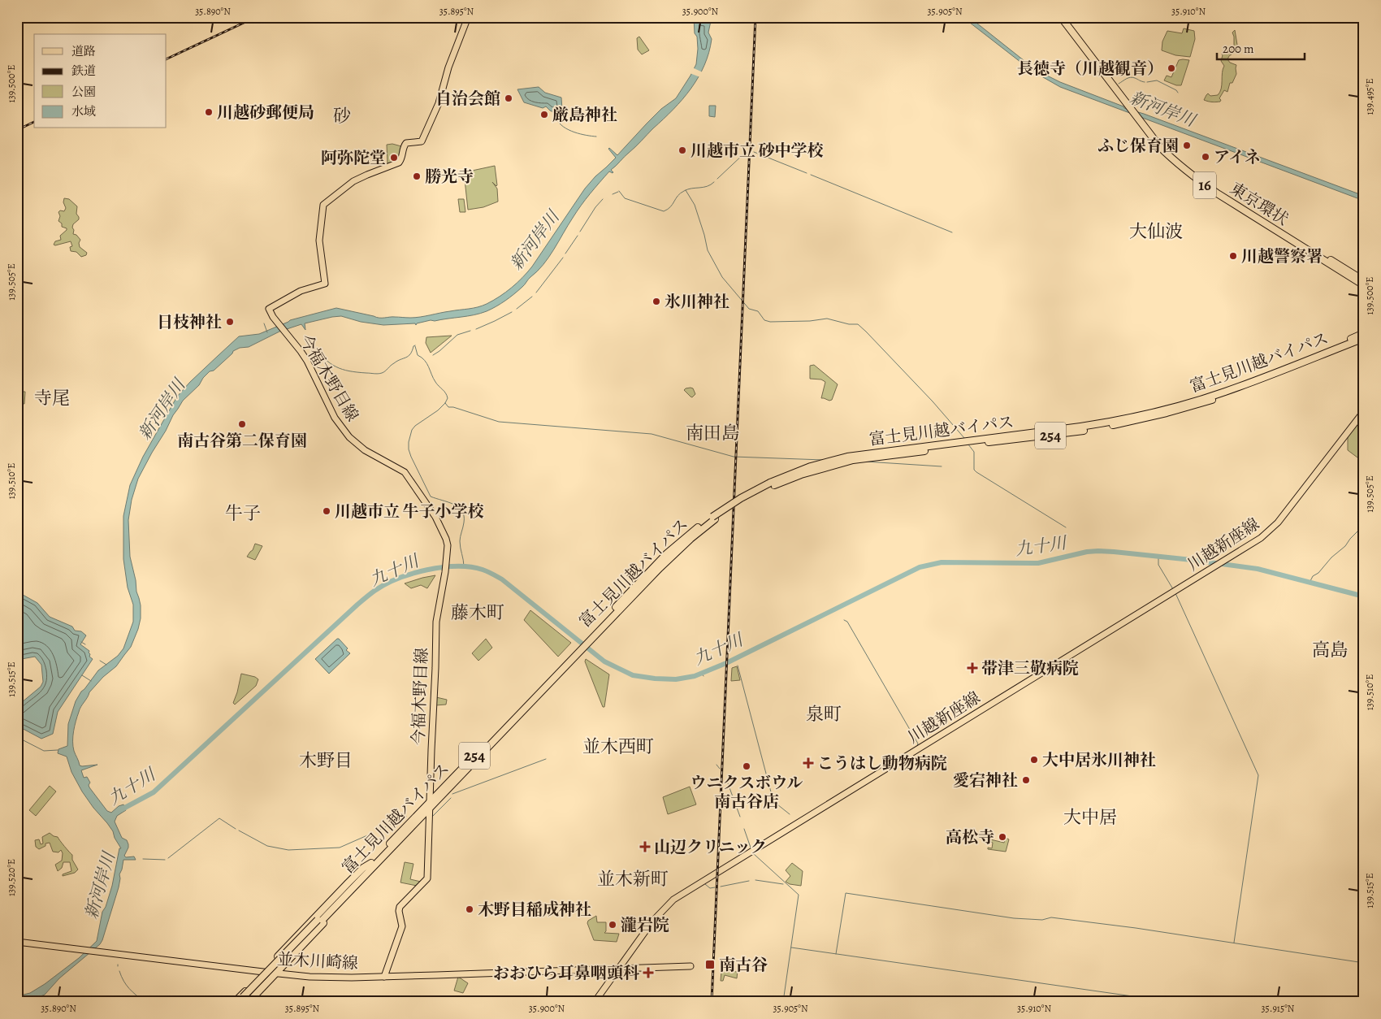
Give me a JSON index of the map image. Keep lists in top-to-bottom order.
{
  "streets": {
    "highway": [
      "16",
      "東京環状",
      "富士見川越バイパス",
      "254"
    ],
    "main road": ["今福木野目線", "川越新座線", "並木川崎線"]
  },
  "crossings": [
    ["富士見川越バイパス", "今福木野目線"],
    ["富士見川越バイパス", "254"],
    ["今福木野目線", "並木川崎線"],
    ["254", "並木川崎線"],
    ["川越新座線", "並木川崎線"]
  ],
  "districts": [
    "砂",
    "大仙波",
    "寺尾",
    "南田島",
    "牛子",
    "藤木町",
    "高島",
    "泉町",
    "並木西町",
    "木野目",
    "大中居",
    "並木新町"
  ],
  "water": ["新河岸川", "九十川"],
  "places": {
    "other": [
      "長徳寺（川越観音）",
      "自治会館",
      "川越砂郵便局",
      "厳島神社",
      "ふじ保育園",
      "川越市立 砂中学校",
      "アイネ",
      "阿弥陀堂",
      "勝光寺",
      "川越警察署",
      "氷川神社",
      "日枝神社",
      "南古谷第二保育園",
      "川越市立 牛子小学校",
      "大中居氷川神社",
      "ウニクスボウル 南古谷店",
      "愛宕神社",
      "高松寺",
      "木野目稲成神社",
      "瀧岩院"
    ],
    "health": [
      "帯津三敬病院",
      "こうはし動物病院",
      "山辺クリニック",
      "おおひら耳鼻咽頭科"
    ],
    "transit": ["南古谷"]
  },
  "legend": [
    "道路",
    "鉄道",
    "公園",
    "水域"
  ],
  "scale_bar": "200 m",
  "coordinates": [
    "35.890°N",
    "35.895°N",
    "35.900°N",
    "35.905°N",
    "35.910°N",
    "139.500°E",
    "139.495°E",
    "139.505°E",
    "139.510°E",
    "139.515°E",
    "139.520°E",
    "35.915°N"
  ]
}
